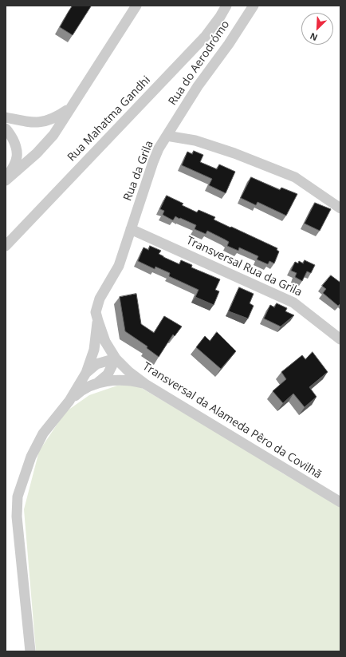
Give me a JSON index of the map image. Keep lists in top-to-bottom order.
{
  "streets": {
    "street": [
      "Rua do Aerodrómo",
      "Rua Mahatma Gandhi",
      "Rua da Grila",
      "Transversal Rua da Grila",
      "Transversal da Alameda Pêro da Covilhã"
    ]
  },
  "crossings": [
    ["Rua do Aerodrómo", "Rua da Grila"],
    ["Rua da Grila", "Transversal Rua da Grila"],
    ["Rua da Grila", "Transversal da Alameda Pêro da Covilhã"]
  ],
  "north": "bottom left"
}
